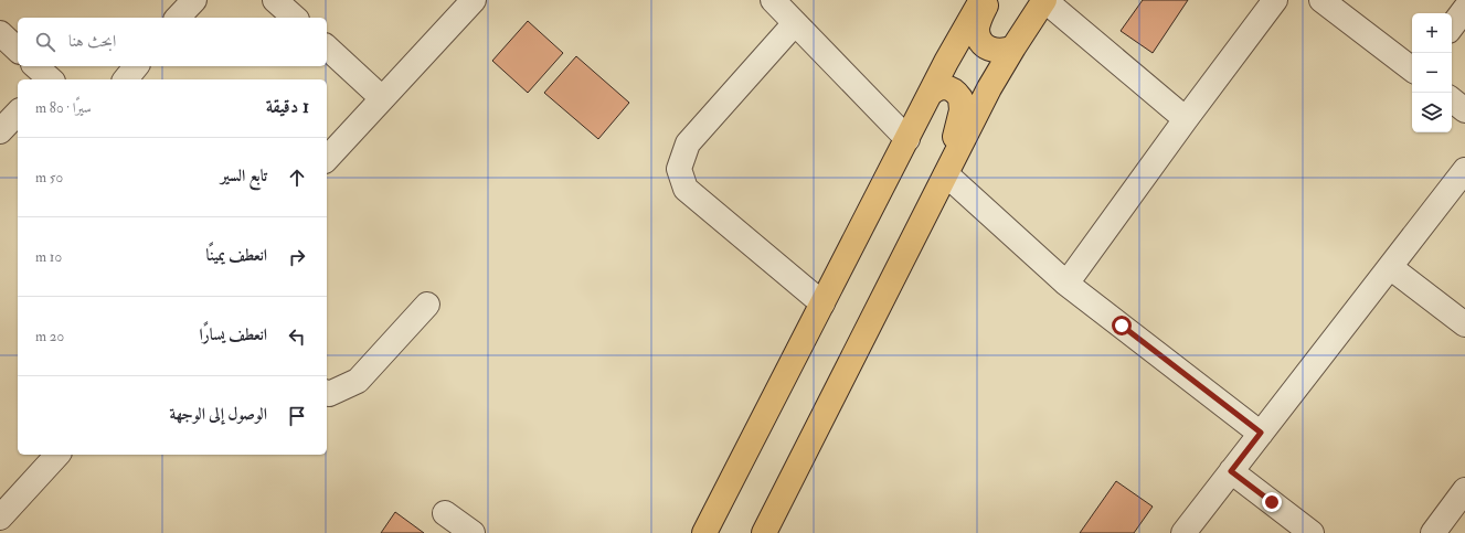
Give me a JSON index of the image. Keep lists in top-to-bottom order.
{
  "page": {
    "map_buttons": ["+", "−"],
    "search": "ابحث هنا",
    "heading": ["1 دقيقة", "سيرًا · 80 m"],
    "list": [
      ["تابع السير", "50 m"],
      ["انعطف يمينًا", "10 m"],
      ["انعطف يسارًا", "20 m"],
      "الوصول إلى الوجهة"
    ]
  }
}
